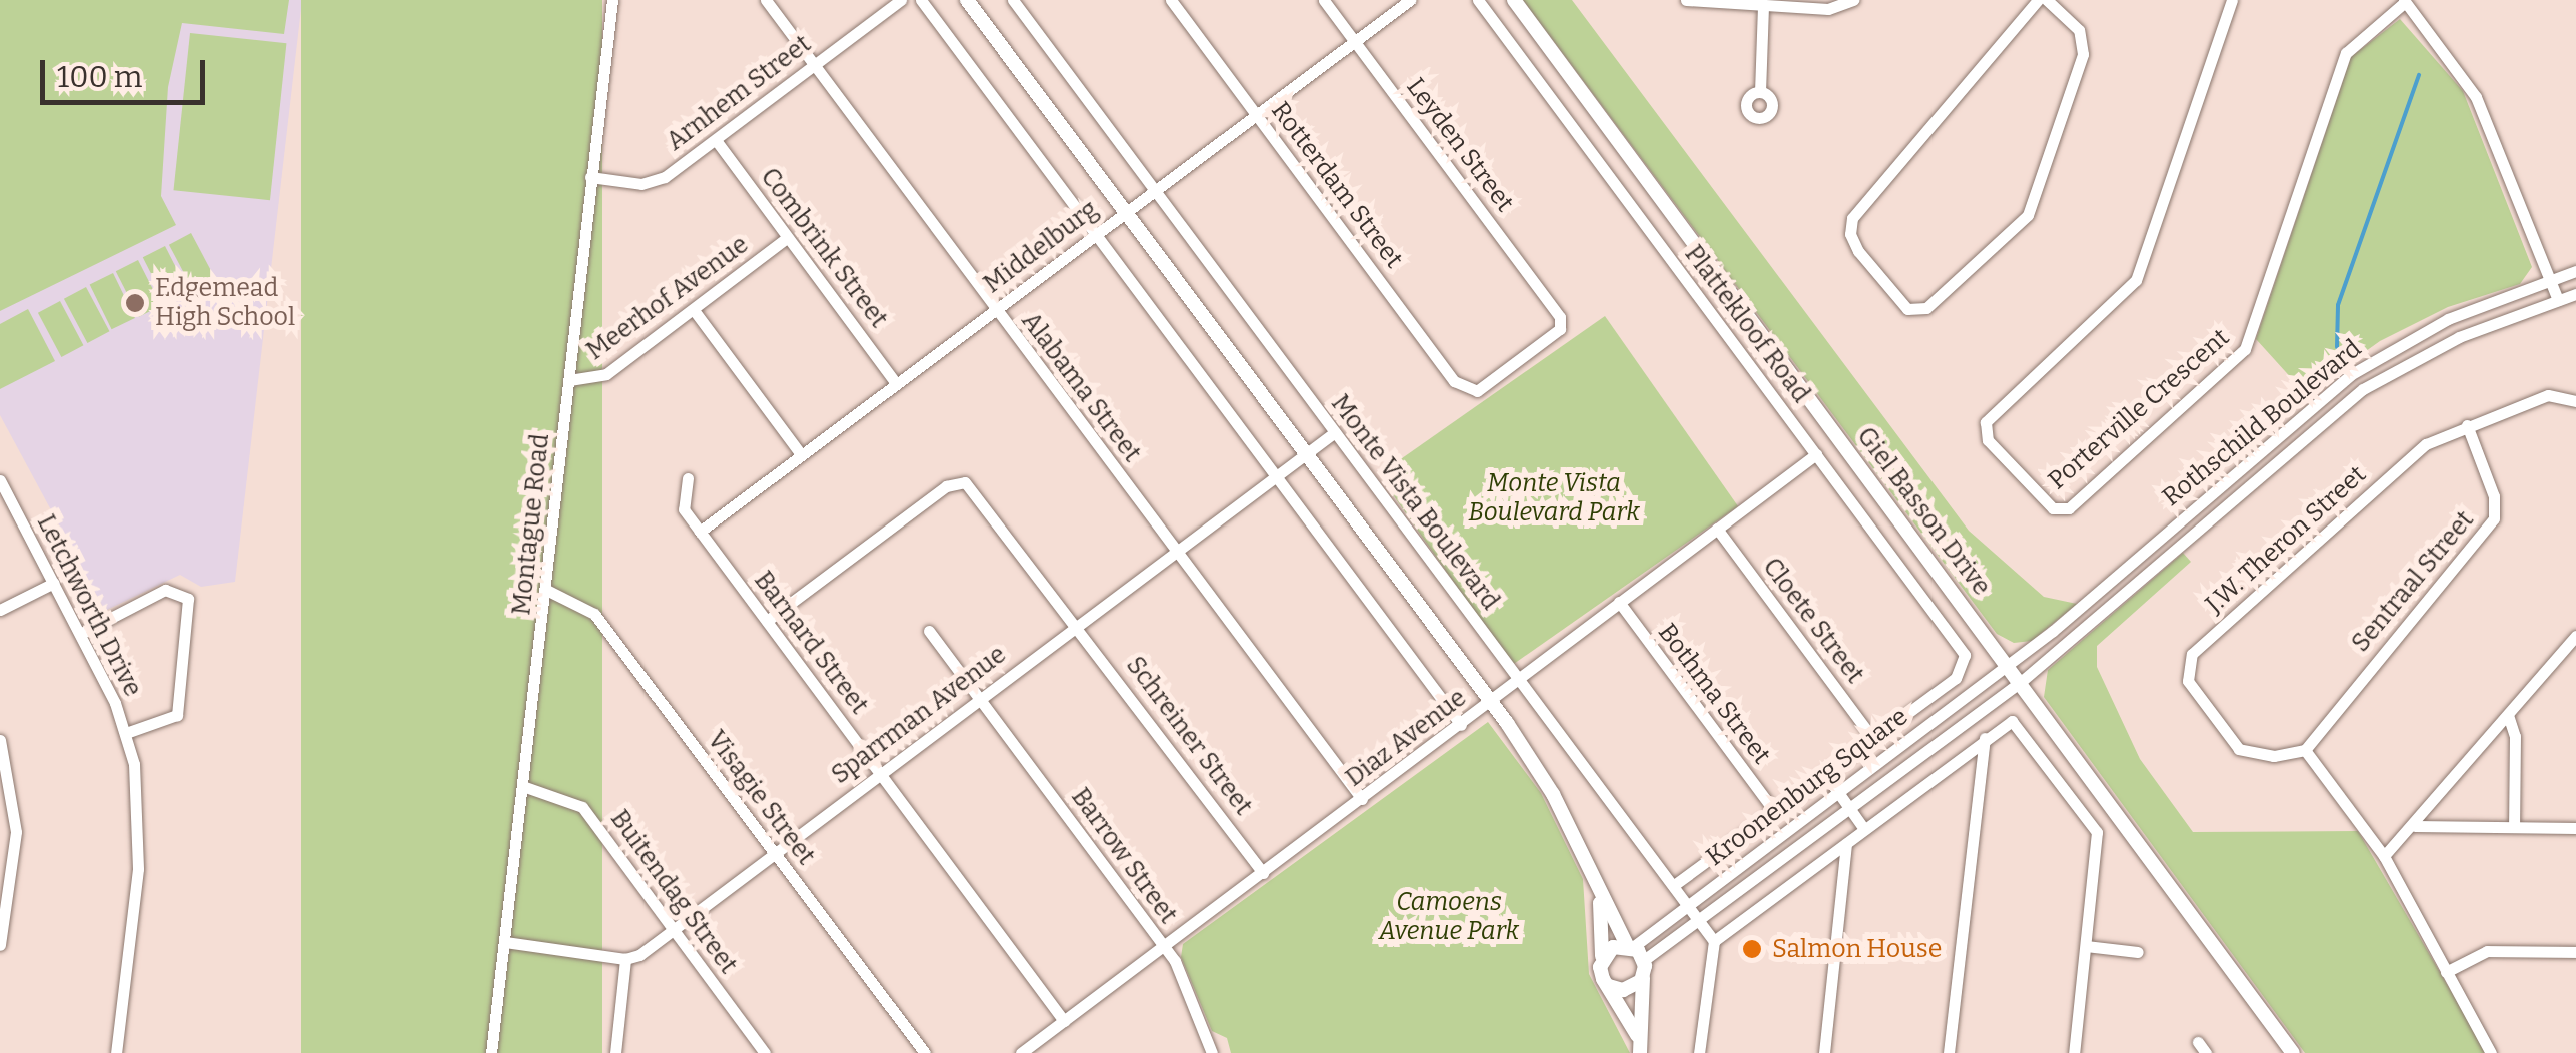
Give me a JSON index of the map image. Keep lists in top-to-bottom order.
{
  "streets": {
    "main road": ["Giel Basson Drive"],
    "street": [
      "Arnhem Street",
      "Leyden Street",
      "Rotterdam Street",
      "Middelburg",
      "Combrink Street",
      "Meerhof Avenue",
      "Plattekloof Road",
      "Alabama Street",
      "Porterville Crescent",
      "Rothschild Boulevard",
      "Monte Vista Boulevard",
      "Montague Road",
      "J.W. Theron Street",
      "Sentraal Street",
      "Letchworth Drive",
      "Cloete Street",
      "Barnard Street",
      "Bothma Street",
      "Sparrman Avenue",
      "Schreiner Street",
      "Diaz Avenue",
      "Kroonenburg Square",
      "Visagie Street",
      "Barrow Street",
      "Buitendag Street"
    ]
  },
  "crossings": [
    ["Arnhem Street", "Combrink Street"],
    ["Arnhem Street", "Alabama Street"],
    ["Arnhem Street", "Montague Road"],
    ["Leyden Street", "Rotterdam Street"],
    ["Leyden Street", "Middelburg"],
    ["Rotterdam Street", "Middelburg"],
    ["Middelburg", "Combrink Street"],
    ["Middelburg", "Alabama Street"],
    ["Middelburg", "Monte Vista Boulevard"],
    ["Middelburg", "Barnard Street"],
    ["Combrink Street", "Meerhof Avenue"],
    ["Meerhof Avenue", "Montague Road"],
    ["Plattekloof Road", "Diaz Avenue"],
    ["Plattekloof Road", "Kroonenburg Square"],
    ["Alabama Street", "Sparrman Avenue"],
    ["Alabama Street", "Diaz Avenue"],
    ["Rothschild Boulevard", "Giel Basson Drive"],
    ["Rothschild Boulevard", "Kroonenburg Square"],
    ["Monte Vista Boulevard", "Sparrman Avenue"],
    ["Monte Vista Boulevard", "Diaz Avenue"],
    ["Monte Vista Boulevard", "Kroonenburg Square"],
    ["Giel Basson Drive", "Kroonenburg Square"],
    ["Montague Road", "Visagie Street"],
    ["Montague Road", "Buitendag Street"],
    ["J.W. Theron Street", "Sentraal Street"],
    ["Cloete Street", "Diaz Avenue"],
    ["Cloete Street", "Kroonenburg Square"],
    ["Barnard Street", "Sparrman Avenue"],
    ["Barnard Street", "Schreiner Street"],
    ["Barnard Street", "Diaz Avenue"],
    ["Bothma Street", "Diaz Avenue"],
    ["Bothma Street", "Kroonenburg Square"],
    ["Sparrman Avenue", "Schreiner Street"],
    ["Sparrman Avenue", "Visagie Street"],
    ["Sparrman Avenue", "Barrow Street"],
    ["Sparrman Avenue", "Buitendag Street"],
    ["Schreiner Street", "Diaz Avenue"],
    ["Diaz Avenue", "Barrow Street"]
  ],
  "parks": ["Monte Vista Boulevard Park", "Camoens Avenue Park"],
  "places": ["Edgemead High School", "Salmon House"],
  "scale_bar": "100 m"
}
